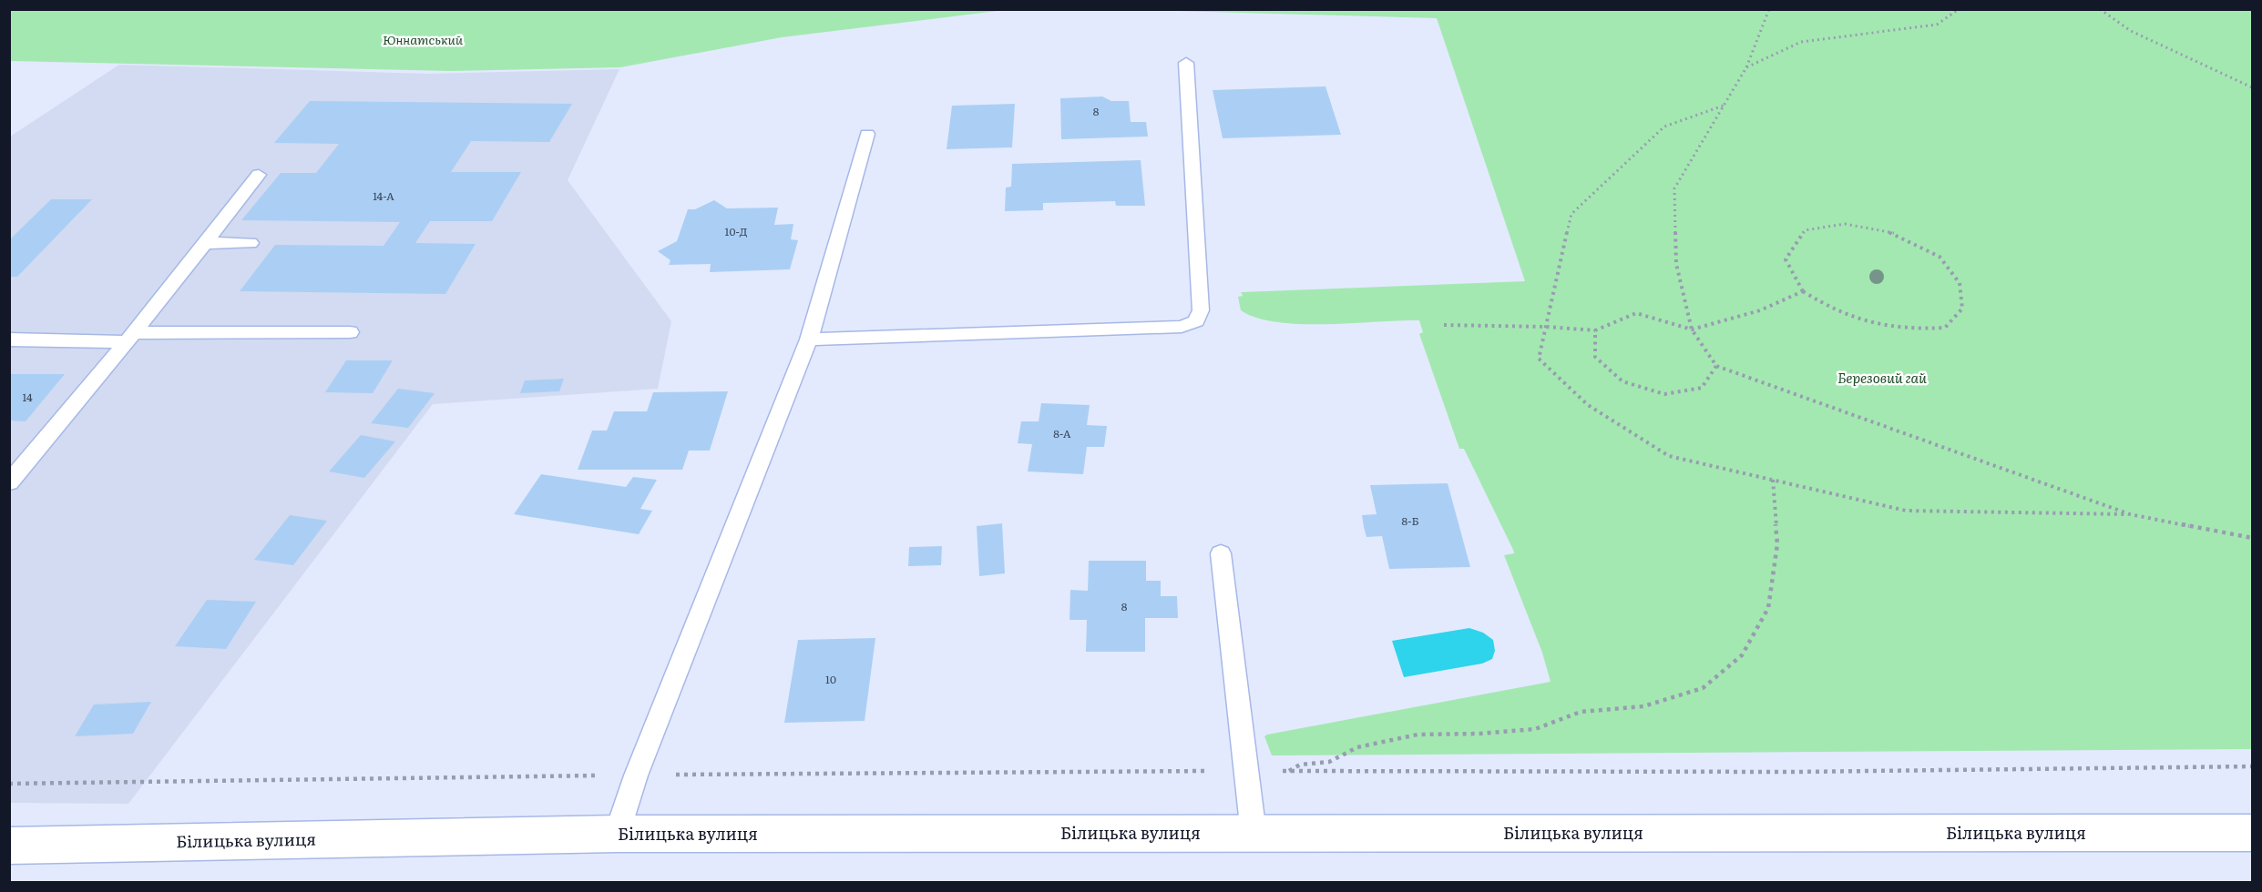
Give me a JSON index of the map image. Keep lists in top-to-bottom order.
{
  "streets": {
    "main road": ["Білицька вулиця"]
  },
  "parks": ["Юннатський", "Березовий гай"],
  "house_numbers": [
    "8",
    "14-А",
    "10-Д",
    "14",
    "8-А",
    "8-Б",
    "8",
    "10"
  ]
}
